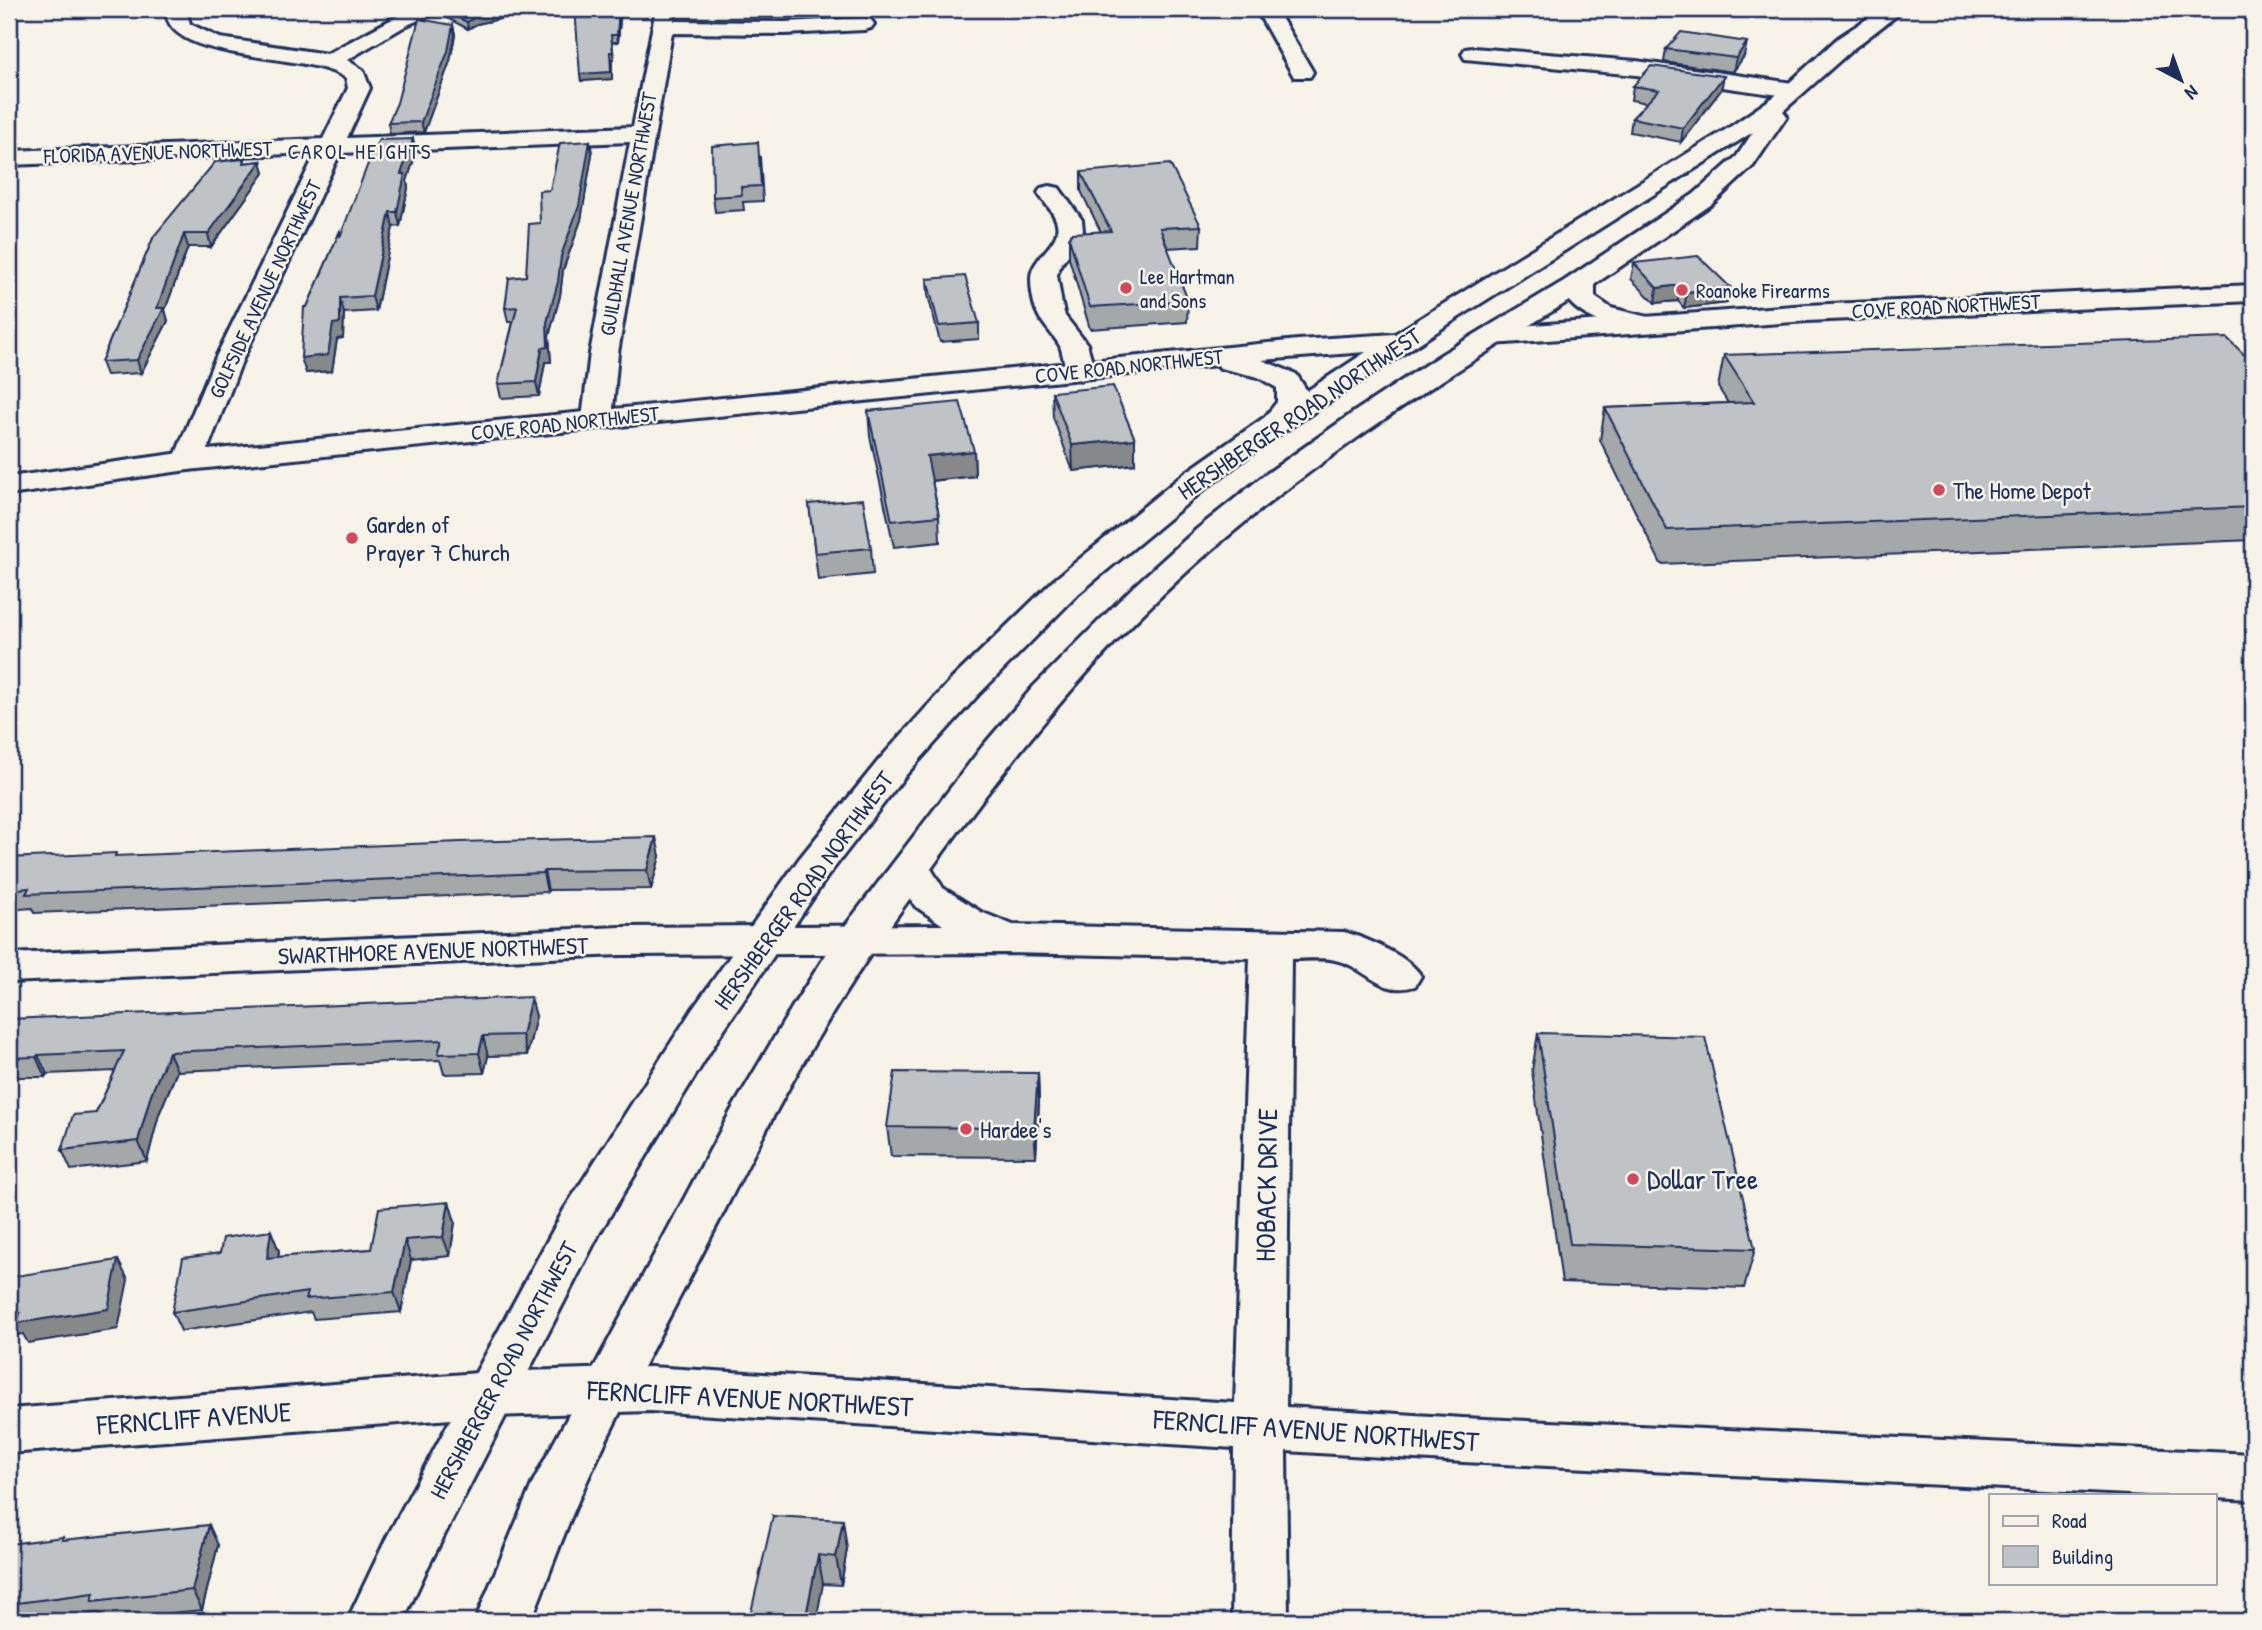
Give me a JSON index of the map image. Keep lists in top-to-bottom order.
{
  "streets": {
    "street": [
      "FLORIDA AVENUE NORTHWEST",
      "GUILDHALL AVENUE NORTHWEST",
      "GOLFSIDE AVENUE NORTHWEST",
      "COVE ROAD NORTHWEST",
      "HERSHBERGER ROAD NORTHWEST",
      "SWARTHMORE AVENUE NORTHWEST",
      "HOBACK DRIVE",
      "FERNCLIFF AVENUE NORTHWEST",
      "FERNCLIFF AVENUE"
    ]
  },
  "crossings": [
    ["FLORIDA AVENUE NORTHWEST", "GUILDHALL AVENUE NORTHWEST"],
    ["FLORIDA AVENUE NORTHWEST", "GOLFSIDE AVENUE NORTHWEST"],
    ["GUILDHALL AVENUE NORTHWEST", "COVE ROAD NORTHWEST"],
    ["GOLFSIDE AVENUE NORTHWEST", "COVE ROAD NORTHWEST"],
    ["COVE ROAD NORTHWEST", "HERSHBERGER ROAD NORTHWEST"],
    ["HERSHBERGER ROAD NORTHWEST", "SWARTHMORE AVENUE NORTHWEST"],
    ["HERSHBERGER ROAD NORTHWEST", "FERNCLIFF AVENUE NORTHWEST"],
    ["SWARTHMORE AVENUE NORTHWEST", "HOBACK DRIVE"],
    ["HOBACK DRIVE", "FERNCLIFF AVENUE NORTHWEST"],
    ["FERNCLIFF AVENUE NORTHWEST", "FERNCLIFF AVENUE"]
  ],
  "districts": ["CAROL HEIGHTS"],
  "places": [
    "Lee Hartman and Sons",
    "Roanoke Firearms",
    "The Home Depot",
    "Garden of Prayer 7 Church",
    "Hardee's",
    "Dollar Tree"
  ],
  "legend": ["Road", "Building"],
  "north": "bottom right"
}
